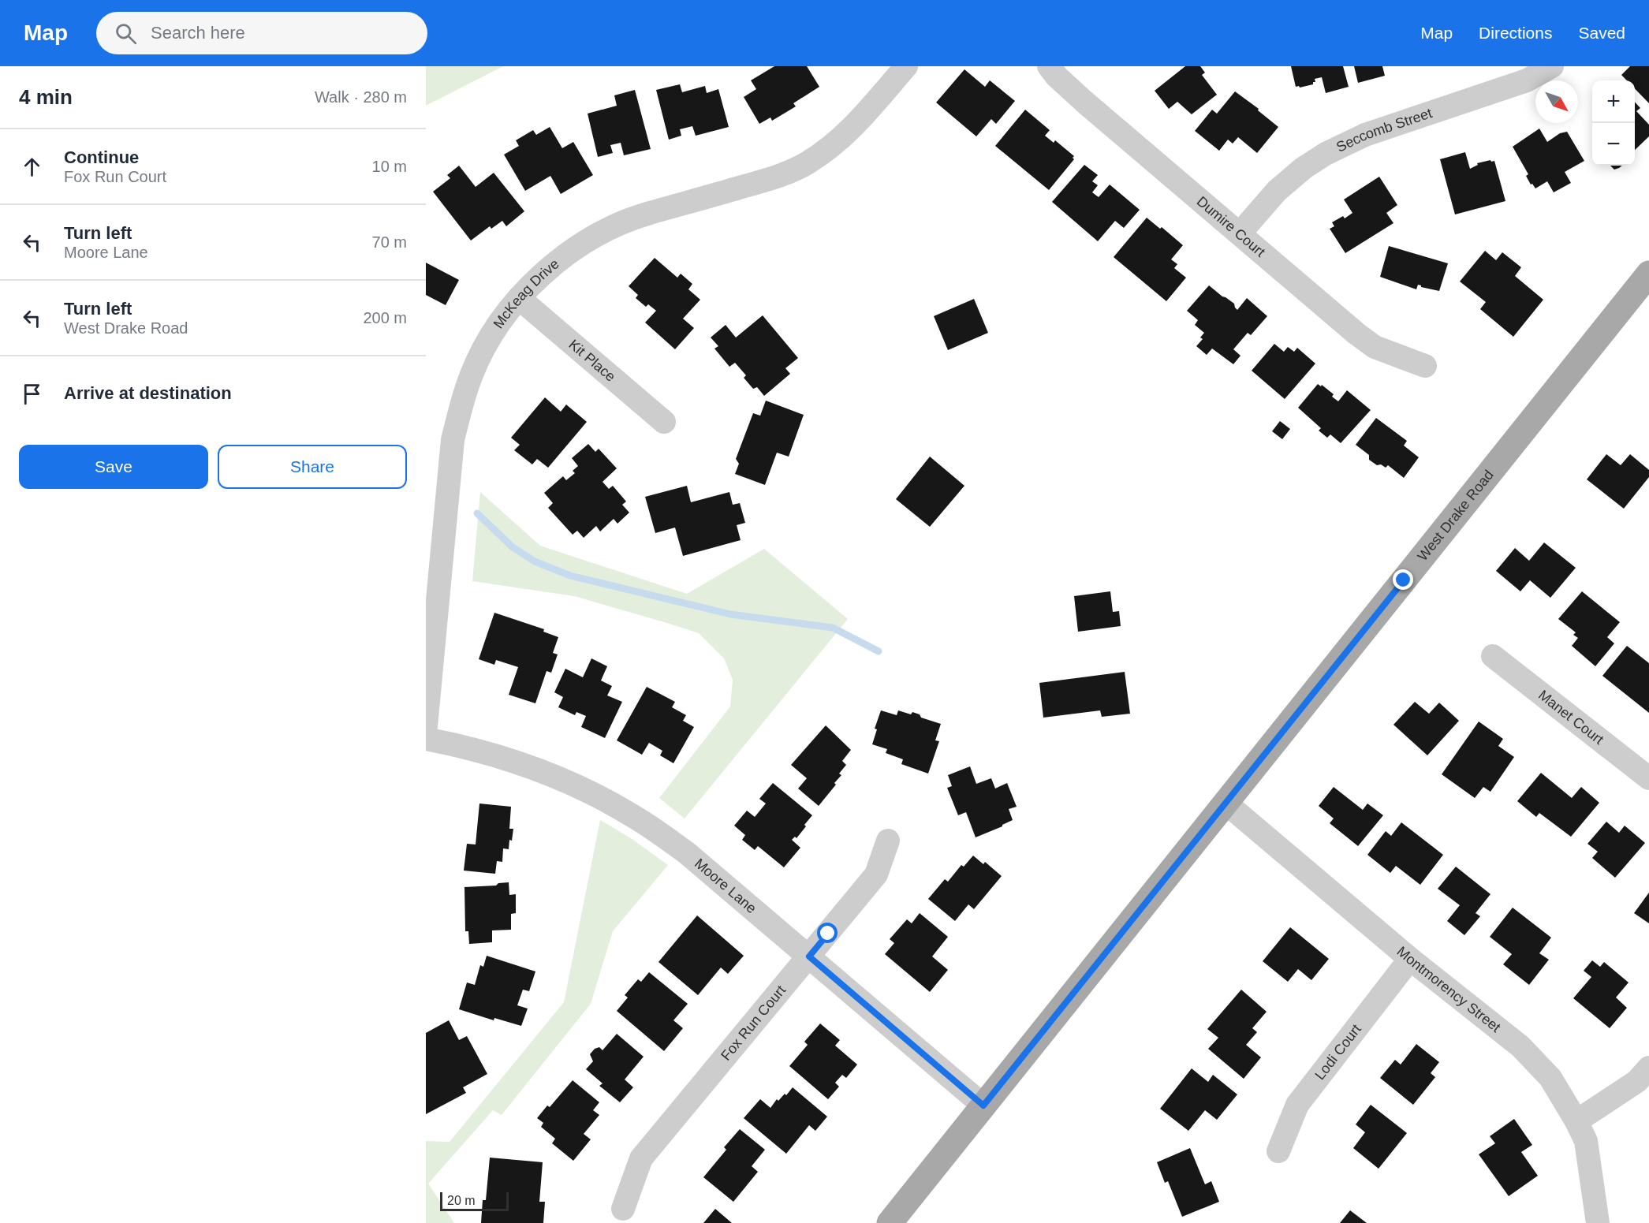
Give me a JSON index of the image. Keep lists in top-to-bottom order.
{
  "streets": {
    "main road": ["West Drake Road"],
    "street": [
      "Seccomb Street",
      "Dumire Court",
      "McKeag Drive",
      "Kit Place",
      "Manet Court",
      "Moore Lane",
      "Montmorency Street",
      "Fox Run Court",
      "Lodi Court"
    ]
  },
  "crossings": [
    ["Seccomb Street", "Dumire Court"],
    ["McKeag Drive", "Kit Place"],
    ["West Drake Road", "Moore Lane"],
    ["West Drake Road", "Montmorency Street"],
    ["Moore Lane", "Fox Run Court"],
    ["Montmorency Street", "Lodi Court"]
  ],
  "scale_bar": "20 m",
  "north": "bottom right",
  "page": {
    "header": "Map",
    "search": "Search here",
    "nav": ["Map", "Directions", "Saved"],
    "heading": ["4 min", "Walk · 280 m"],
    "map_buttons": ["+", "−"],
    "list": [
      ["Continue", "Fox Run Court", "10 m"],
      ["Turn left", "Moore Lane", "70 m"],
      ["Turn left", "West Drake Road", "200 m"],
      "Arrive at destination"
    ],
    "buttons": ["Save", "Share"],
    "scale": "20 m"
  }
}
